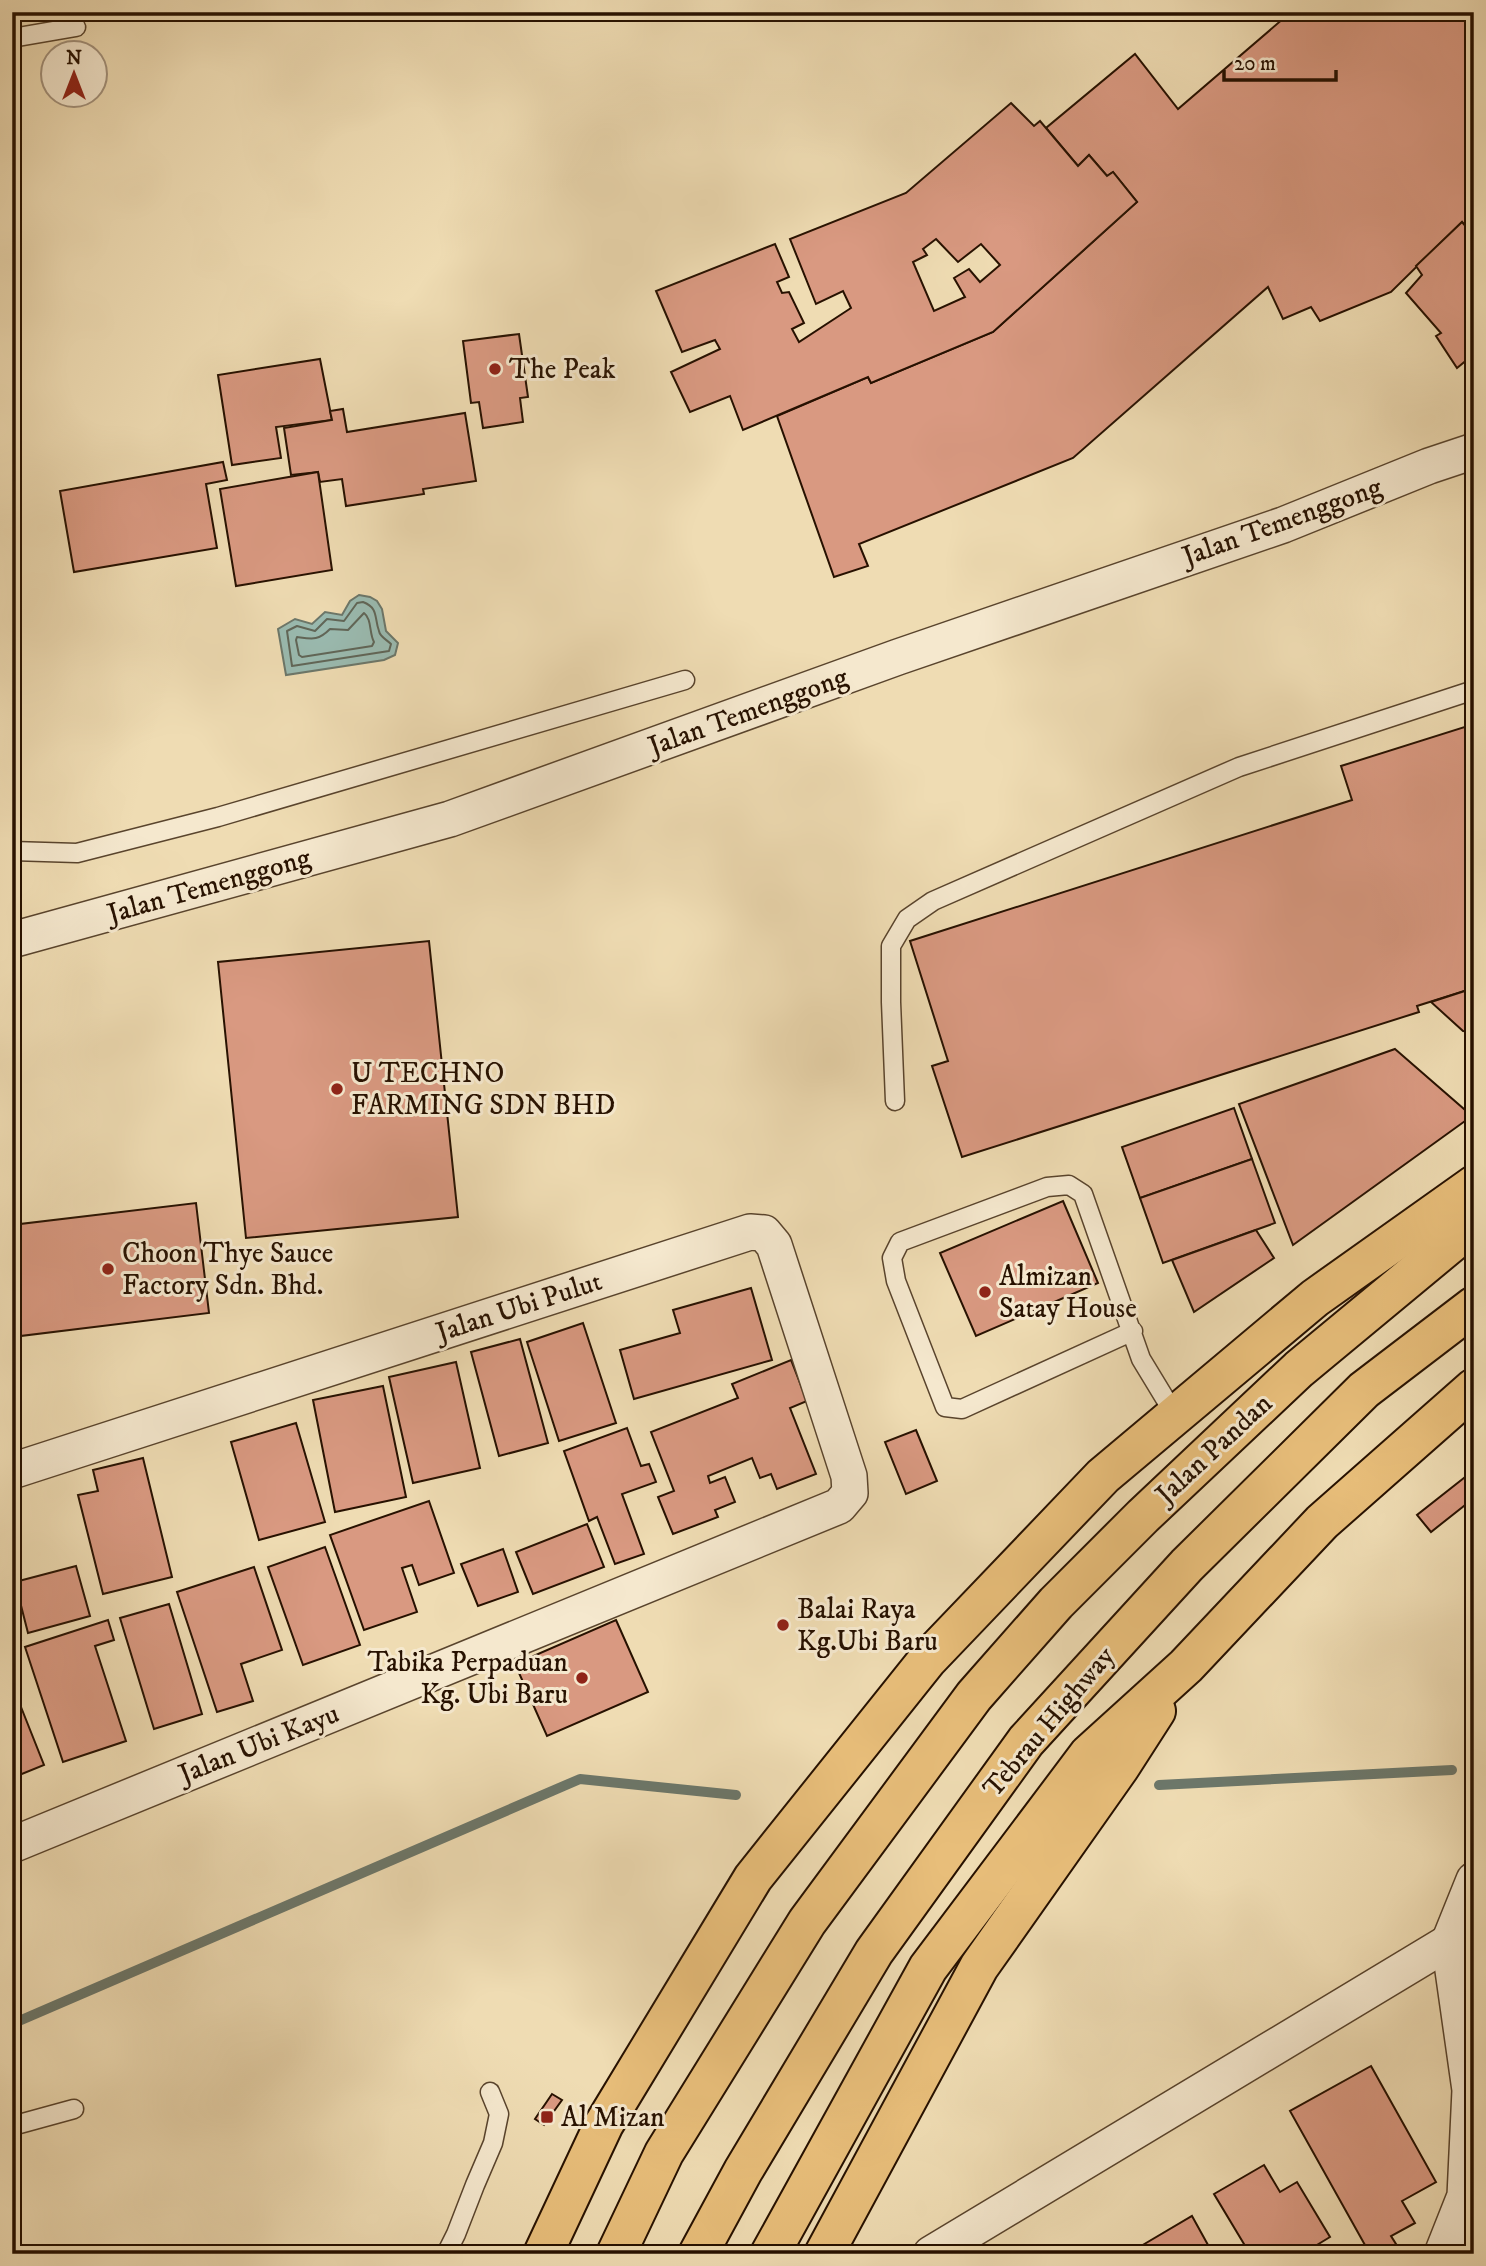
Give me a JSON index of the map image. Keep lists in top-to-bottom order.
{
  "streets": {
    "highway": ["Jalan Pandan", "Tebrau Highway"],
    "street": ["Jalan Temenggong", "Jalan Ubi Pulut", "Jalan Ubi Kayu"]
  },
  "crossings": [
    ["Jalan Ubi Pulut", "Jalan Ubi Kayu"]
  ],
  "places": {
    "other": [
      "The Peak",
      "U TECHNO FARMING SDN BHD",
      "Choon Thye Sauce Factory Sdn. Bhd.",
      "Almizan Satay House",
      "Balai Raya Kg.Ubi Baru",
      "Tabika Perpaduan Kg. Ubi Baru"
    ],
    "transit": ["Al Mizan"]
  },
  "scale_bar": "20 m",
  "north": "top"
}
